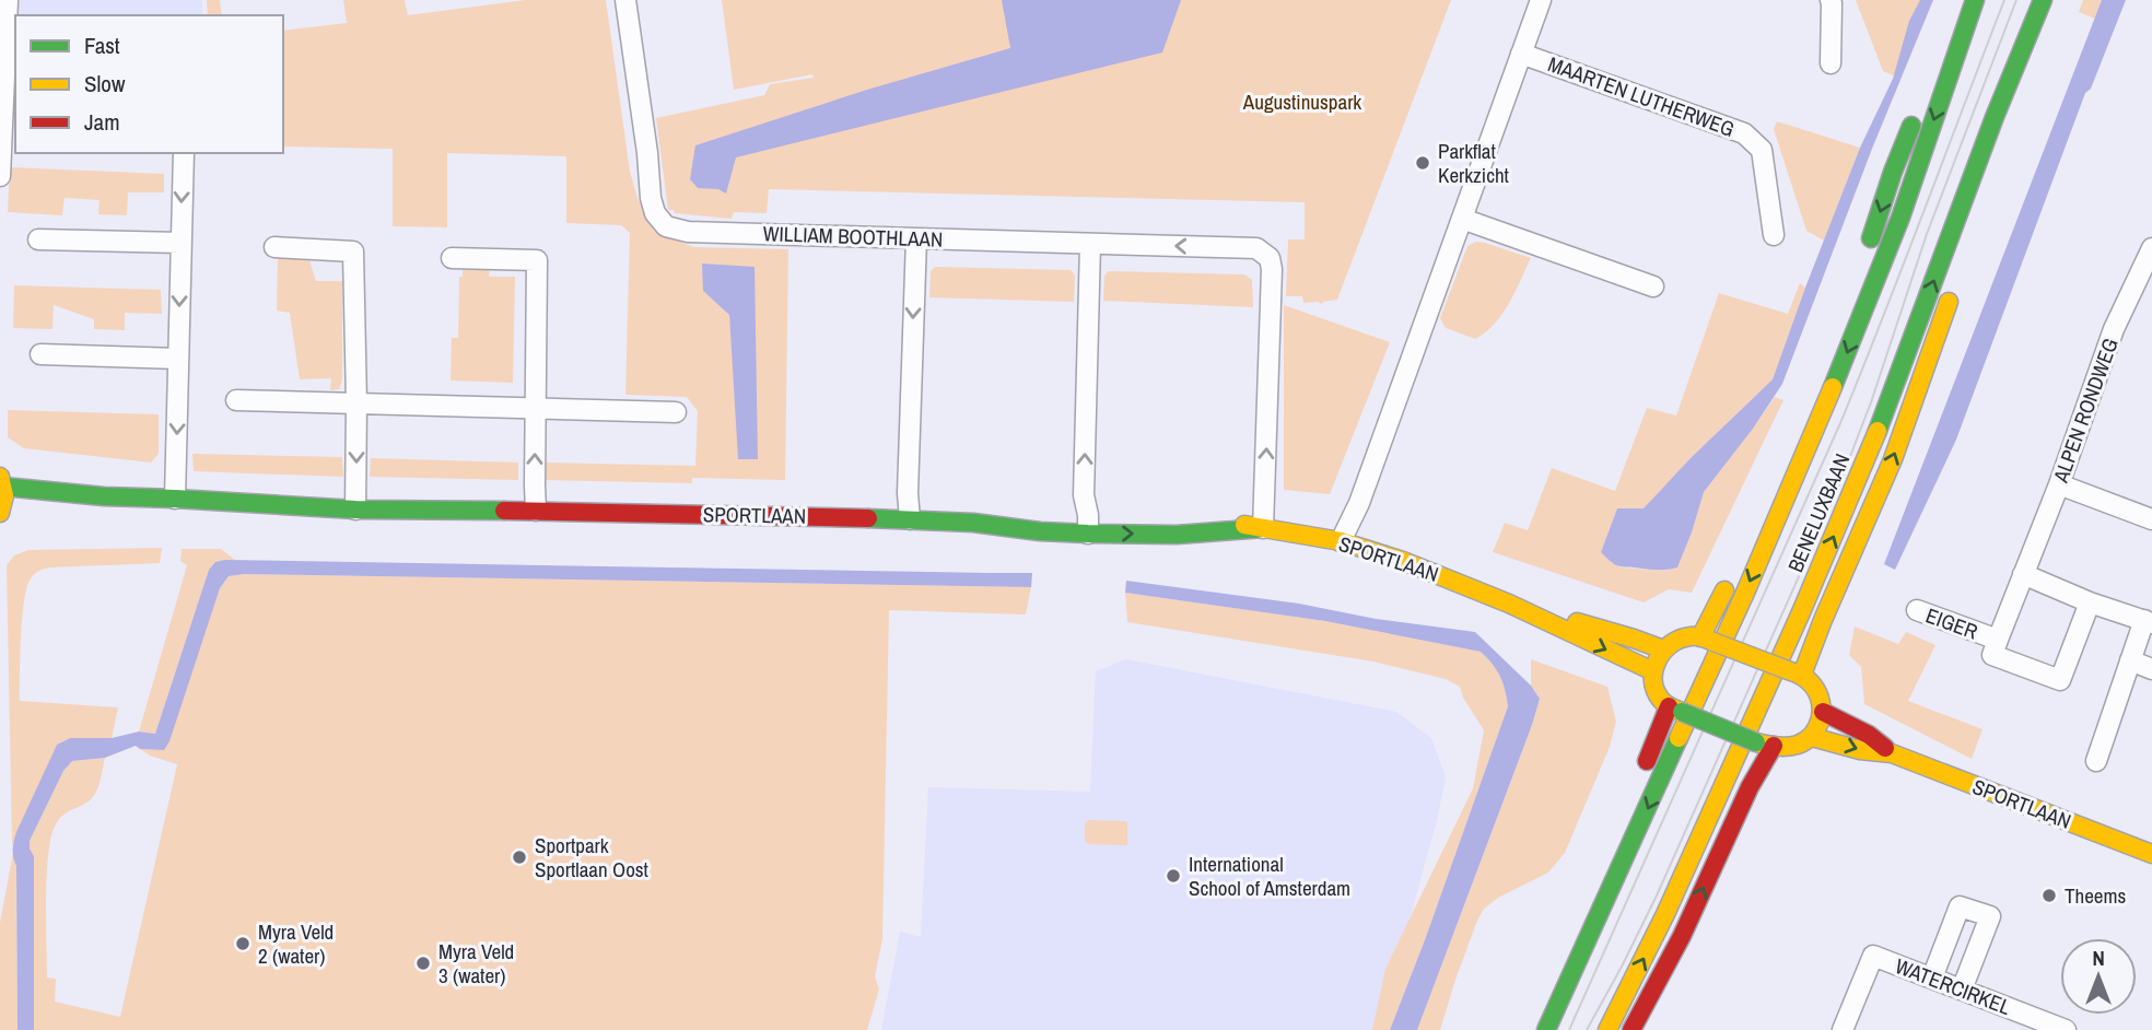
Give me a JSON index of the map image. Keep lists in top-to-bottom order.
{
  "streets": {
    "main road": ["BENELUXBAAN", "SPORTLAAN"],
    "street": [
      "MAARTEN LUTHERWEG",
      "WILLIAM BOOTHLAAN",
      "ALPEN RONDWEG",
      "EIGER",
      "WATERCIRKEL"
    ]
  },
  "crossings": [
    ["MAARTEN LUTHERWEG", "SPORTLAAN"],
    ["WILLIAM BOOTHLAAN", "SPORTLAAN"],
    ["ALPEN RONDWEG", "EIGER"]
  ],
  "parks": ["Augustinuspark"],
  "places": [
    "Parkflat Kerkzicht",
    "Sportpark Sportlaan Oost",
    "International School of Amsterdam",
    "Theems",
    "Myra Veld 2 (water)",
    "Myra Veld 3 (water)"
  ],
  "legend": ["Fast", "Slow", "Jam"],
  "north": "top"
}
